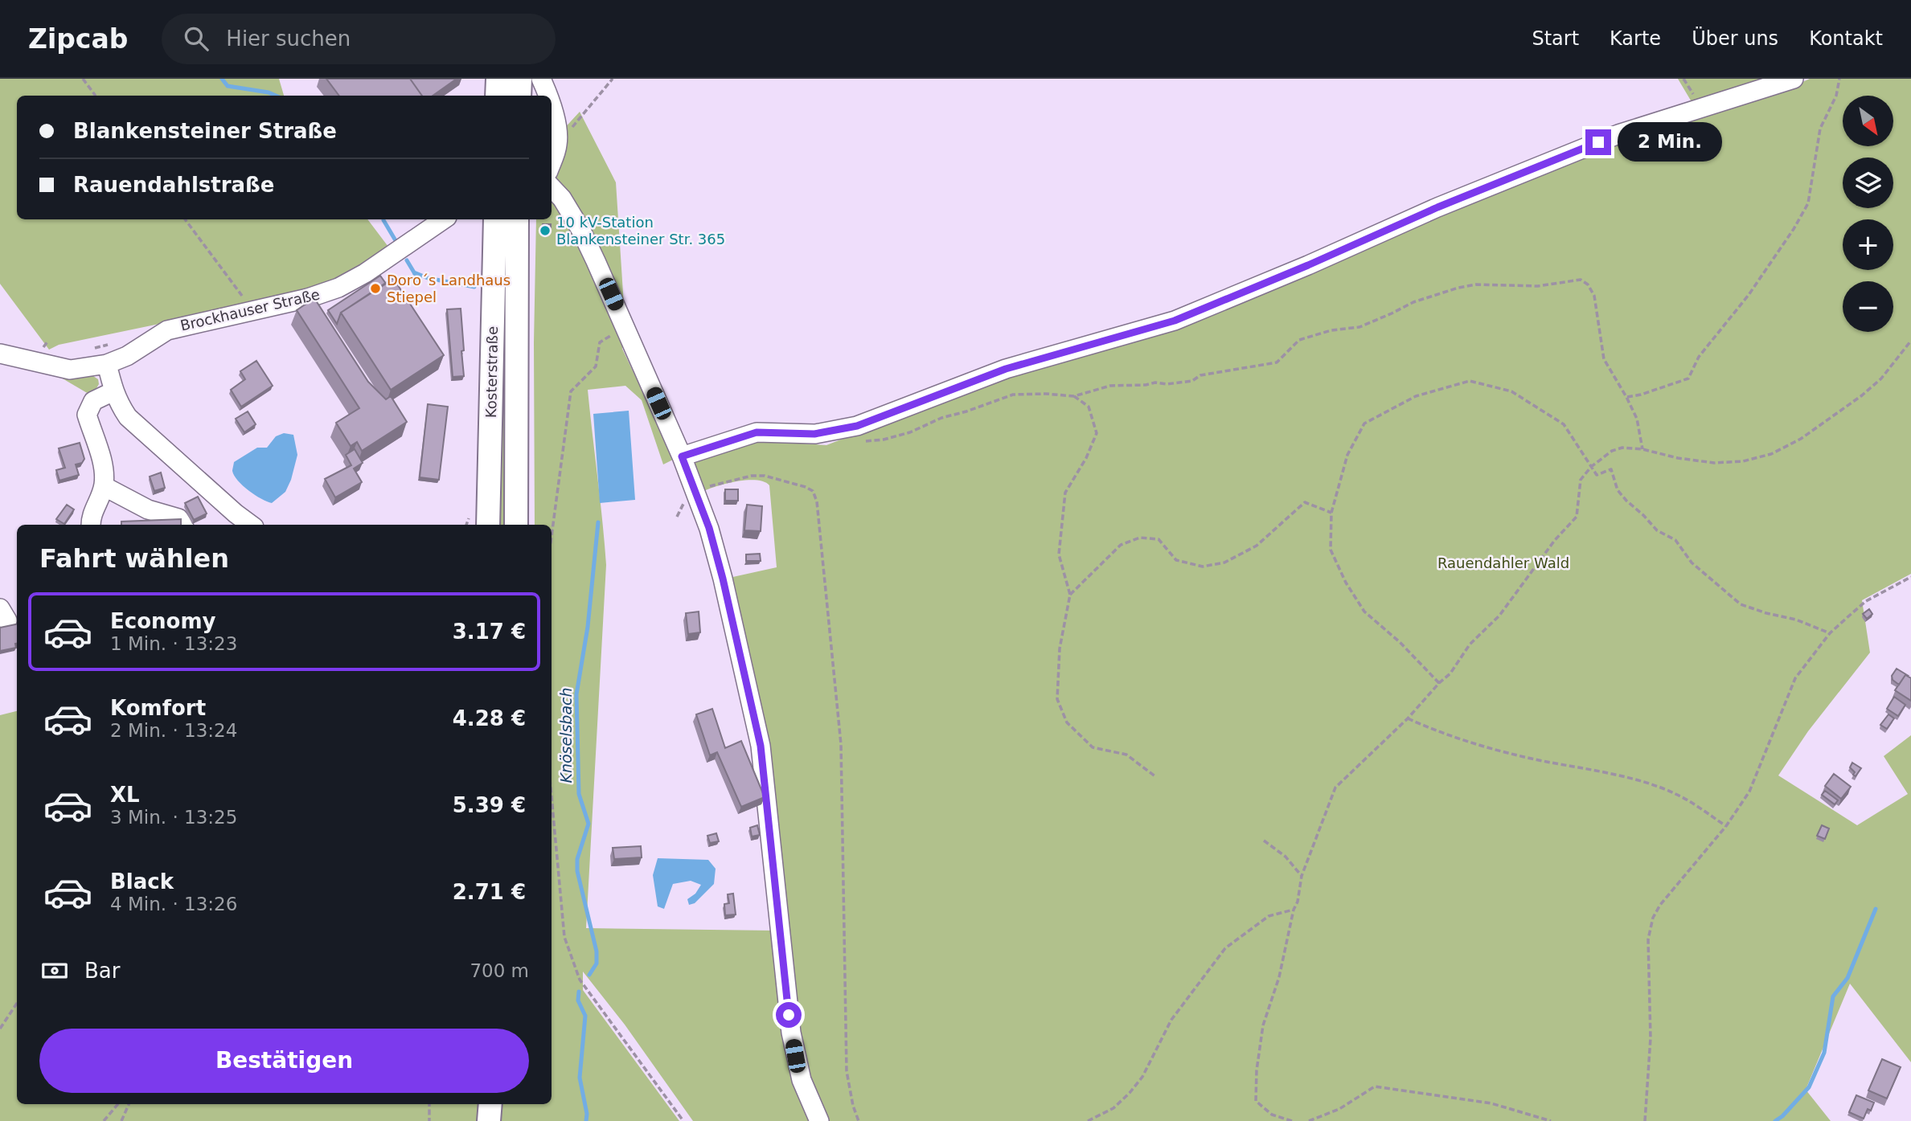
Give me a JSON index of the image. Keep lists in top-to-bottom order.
{
  "streets": {
    "main road": ["Kosterstraße"],
    "street": ["Brockhauser Straße"]
  },
  "water": ["Knöselsbach"],
  "parks": ["Rauendahler Wald"],
  "places": ["10 kV-Station Blankensteiner Str. 365", "Doro´s Landhaus Stiepel"],
  "north": "bottom right",
  "page": {
    "header": "Zipcab",
    "search": "Hier suchen",
    "nav": [
      "Start",
      "Karte",
      "Über uns",
      "Kontakt"
    ],
    "map_buttons": ["+", "−"],
    "banner": ["Blankensteiner Straße", "Rauendahlstraße"],
    "bubble": "2 Min.",
    "heading": "Fahrt wählen",
    "list": [
      {
        "name": "Economy",
        "note": "1 Min. · 13:23",
        "value": "3.17 €"
      },
      {
        "name": "Komfort",
        "note": "2 Min. · 13:24",
        "value": "4.28 €"
      },
      {
        "name": "XL",
        "note": "3 Min. · 13:25",
        "value": "5.39 €"
      },
      {
        "name": "Black",
        "note": "4 Min. · 13:26",
        "value": "2.71 €"
      }
    ],
    "pay": ["Bar", "700 m"],
    "buttons": "Bestätigen"
  }
}
